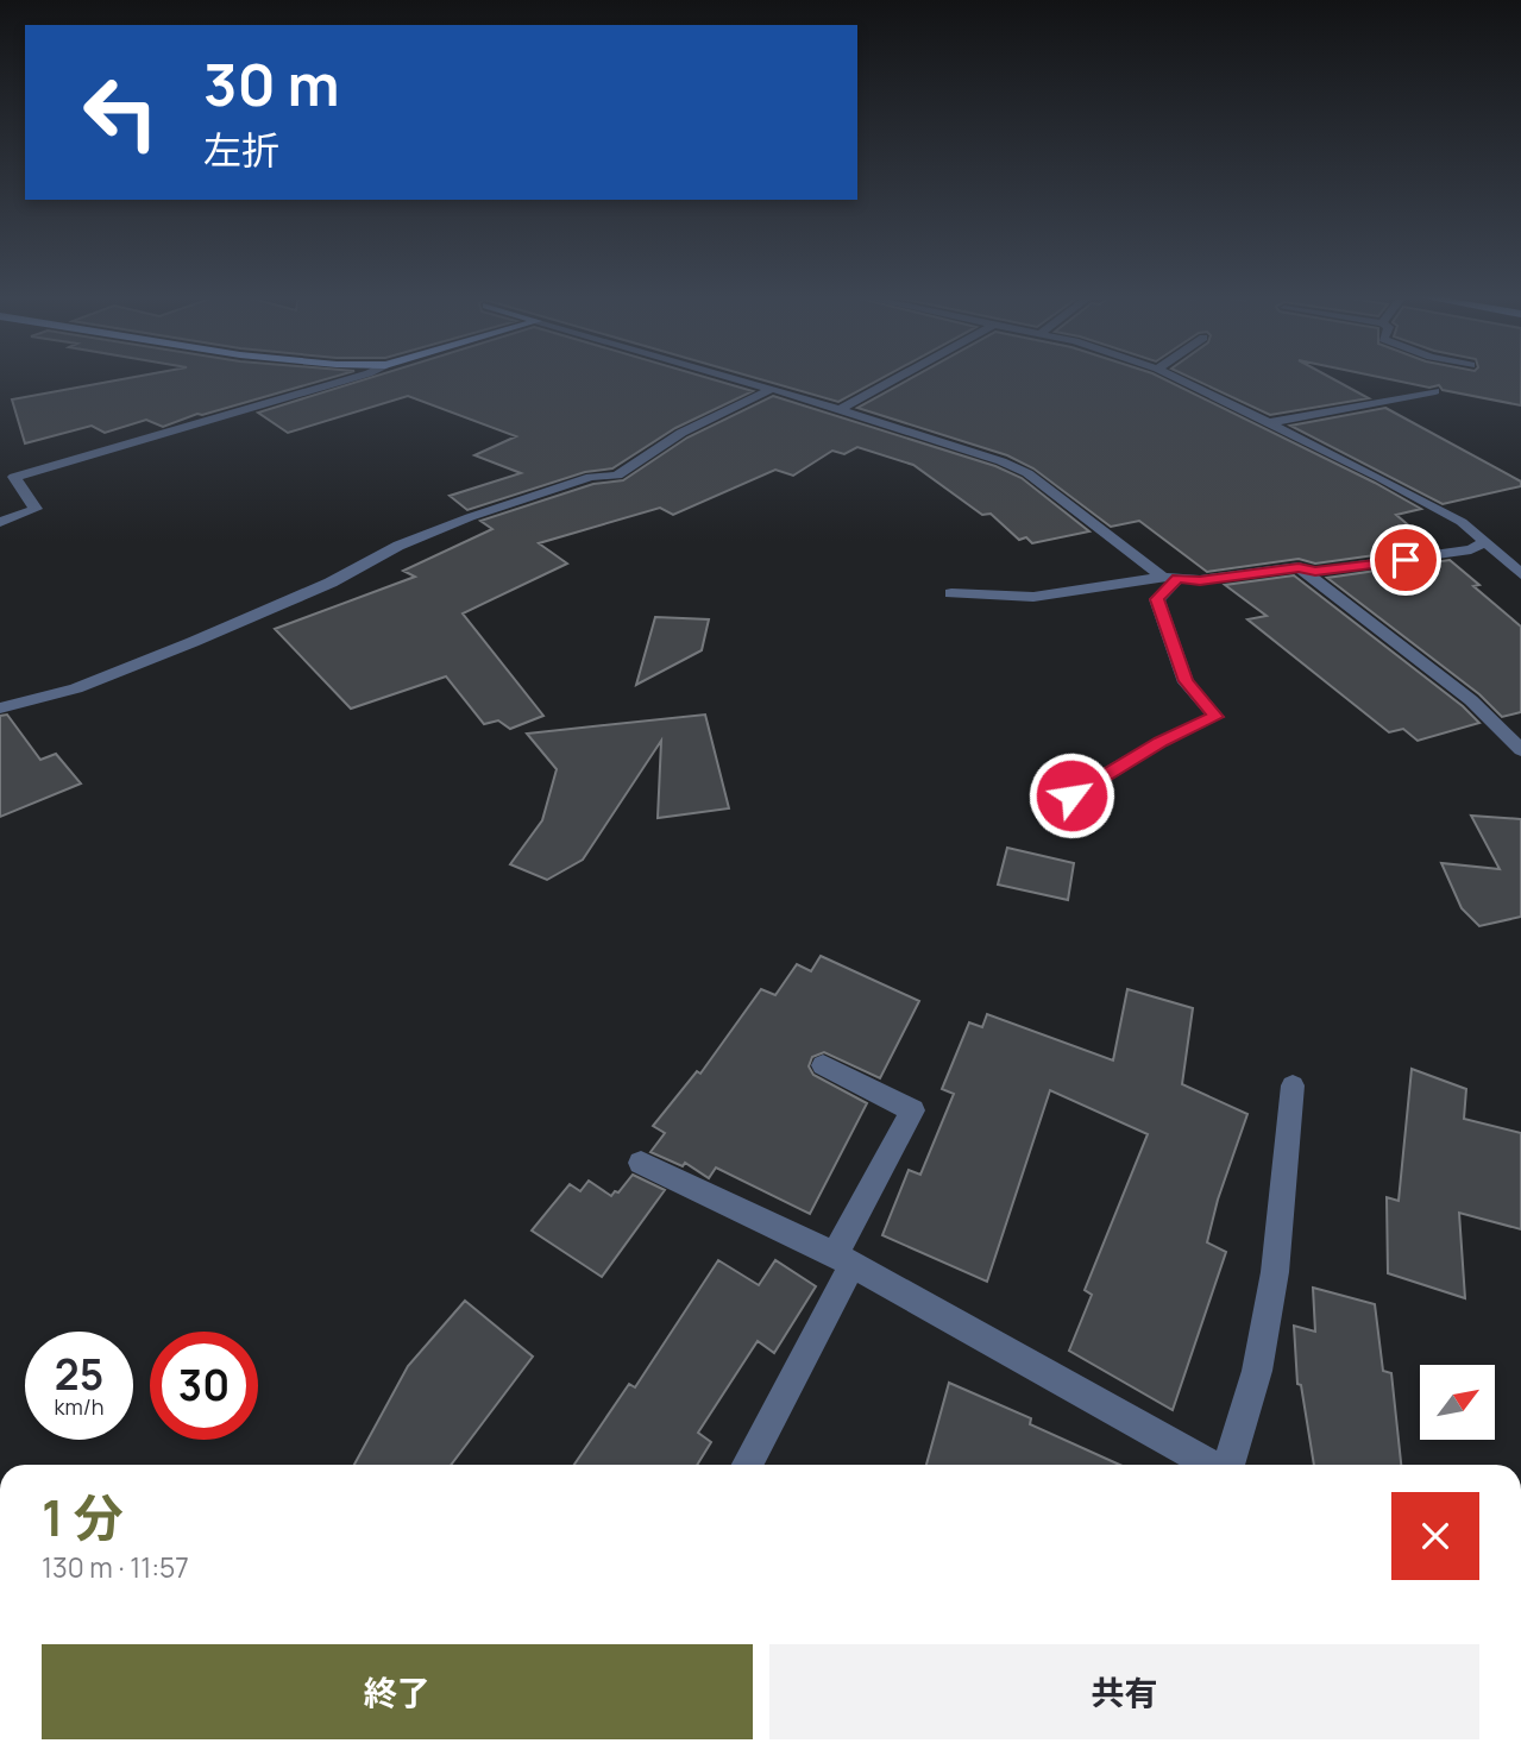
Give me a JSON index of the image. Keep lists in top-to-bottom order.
{
  "north": "top right",
  "page": {
    "turn": ["30 m", "左折"],
    "speed": "25 km/h",
    "limit": "30",
    "heading": ["1 分", "130 m · 11:57"],
    "buttons": ["終了", "共有"]
  }
}
